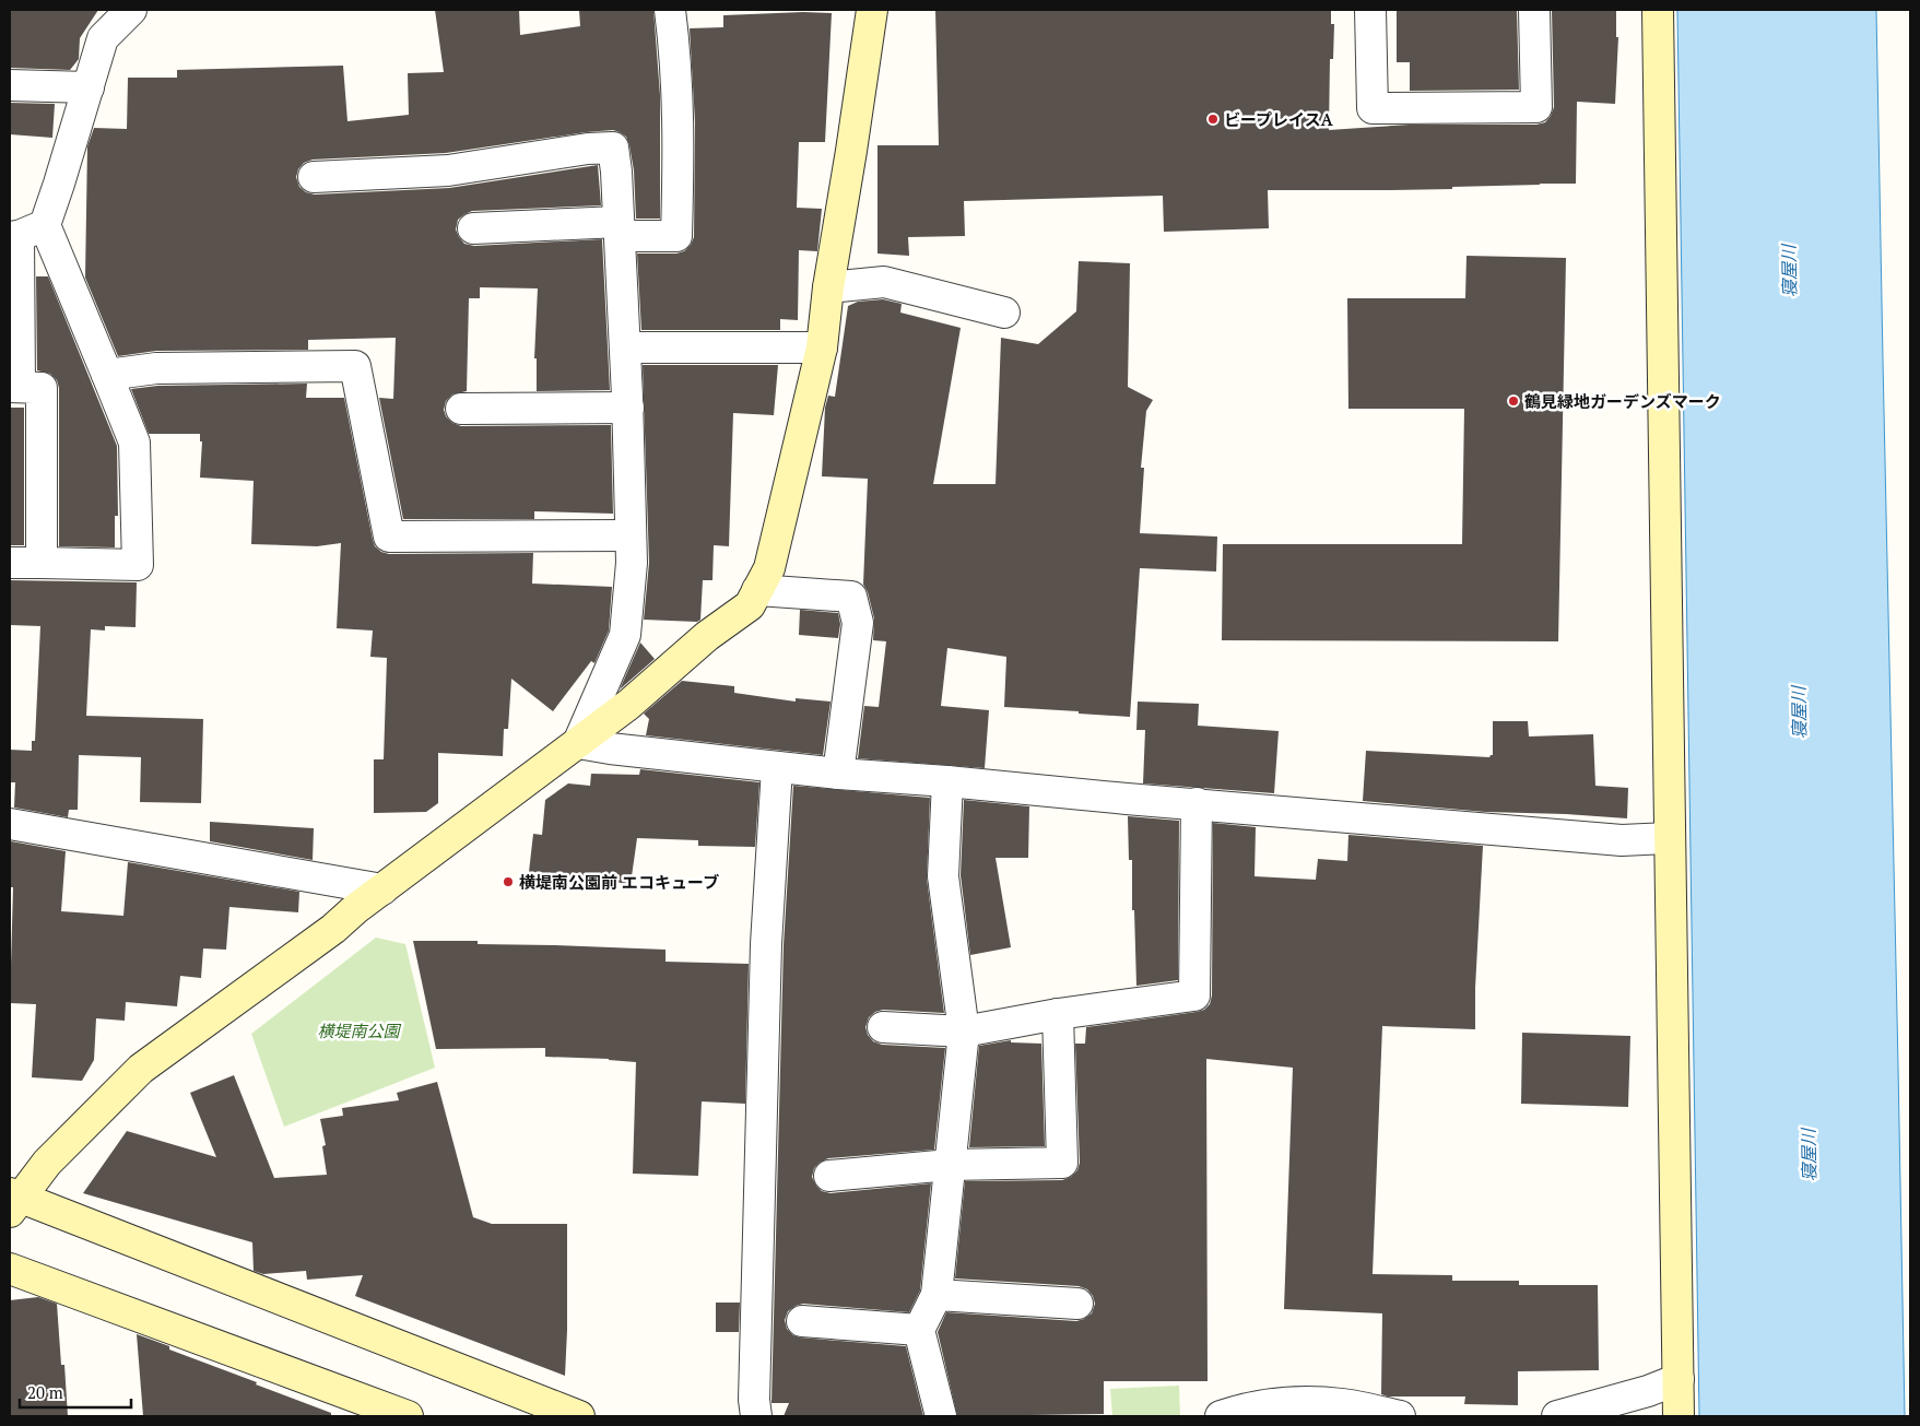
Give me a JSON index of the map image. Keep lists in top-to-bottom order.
{
  "water": ["寝屋川"],
  "parks": ["横堤南公園"],
  "places": ["ビープレイスA", "鶴見緑地ガーデンズマーク", "横堤南公園前 エコキューブ"],
  "scale_bar": "20 m"
}
